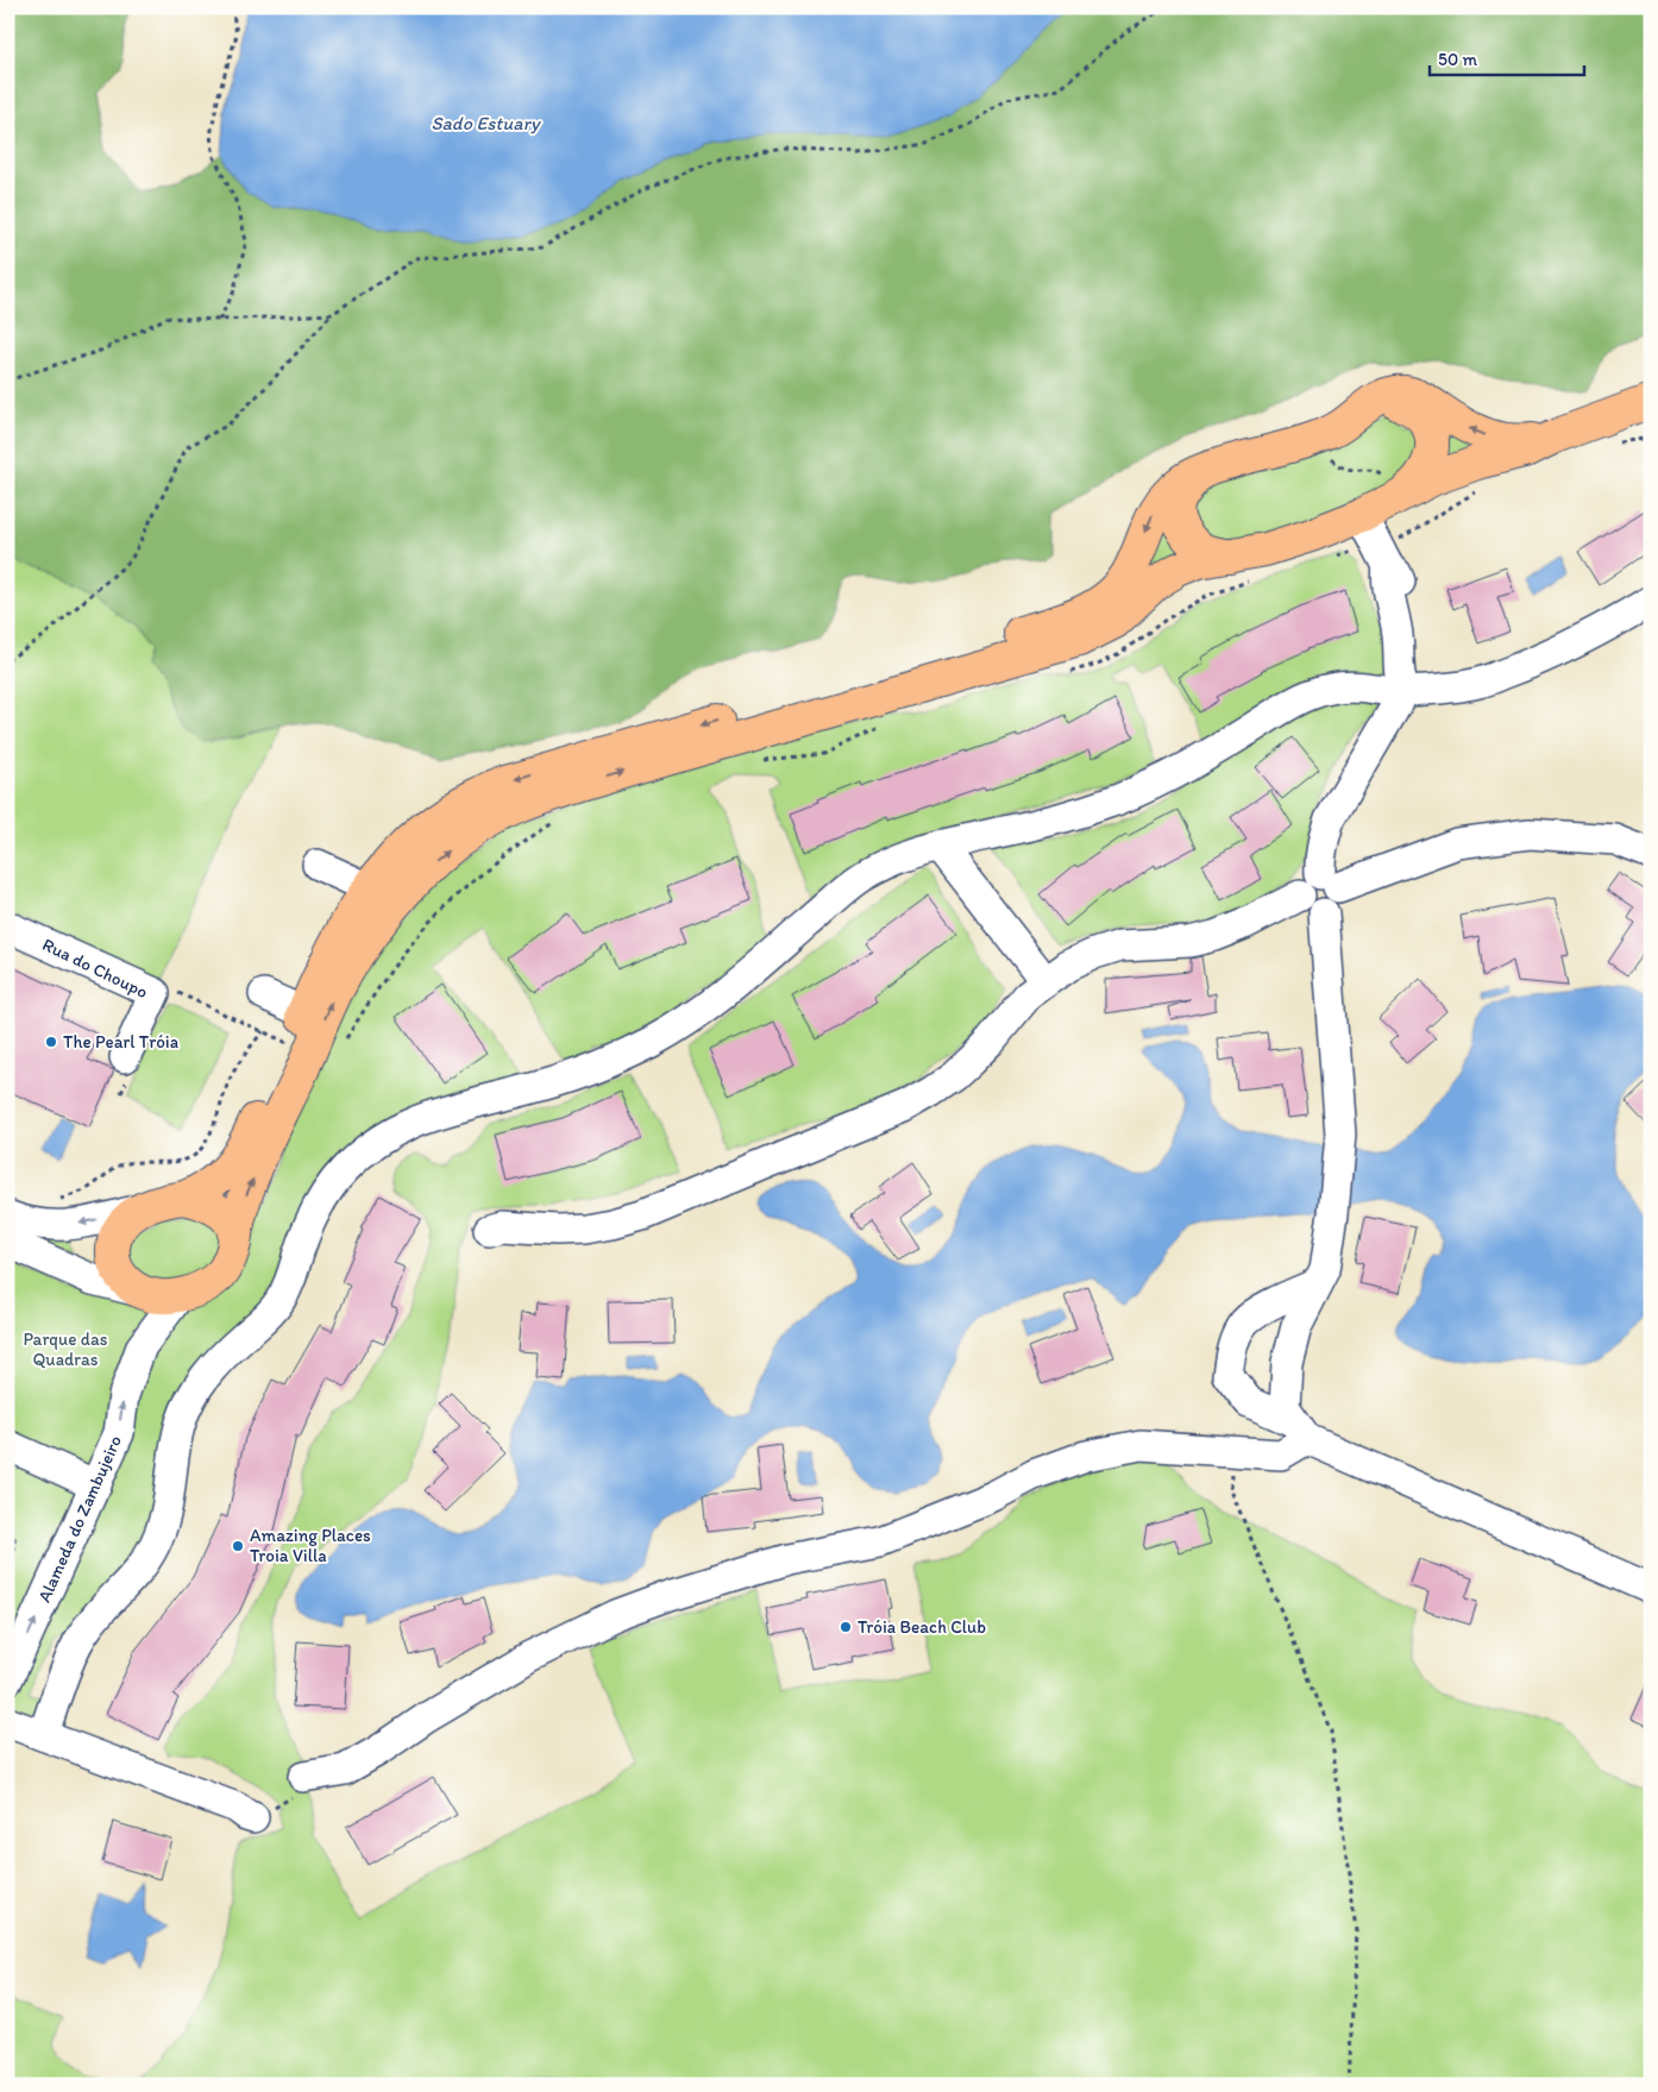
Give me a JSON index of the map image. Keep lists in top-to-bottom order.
{
  "streets": {
    "street": ["Rua do Choupo", "Alameda do Zambujeiro"]
  },
  "one_way": ["Alameda do Zambujeiro"],
  "water": ["Sado Estuary"],
  "parks": ["Parque das Quadras"],
  "places": ["The Pearl Tróia", "Amazing Places Troia Villa", "Tróia Beach Club"],
  "scale_bar": "50 m"
}
